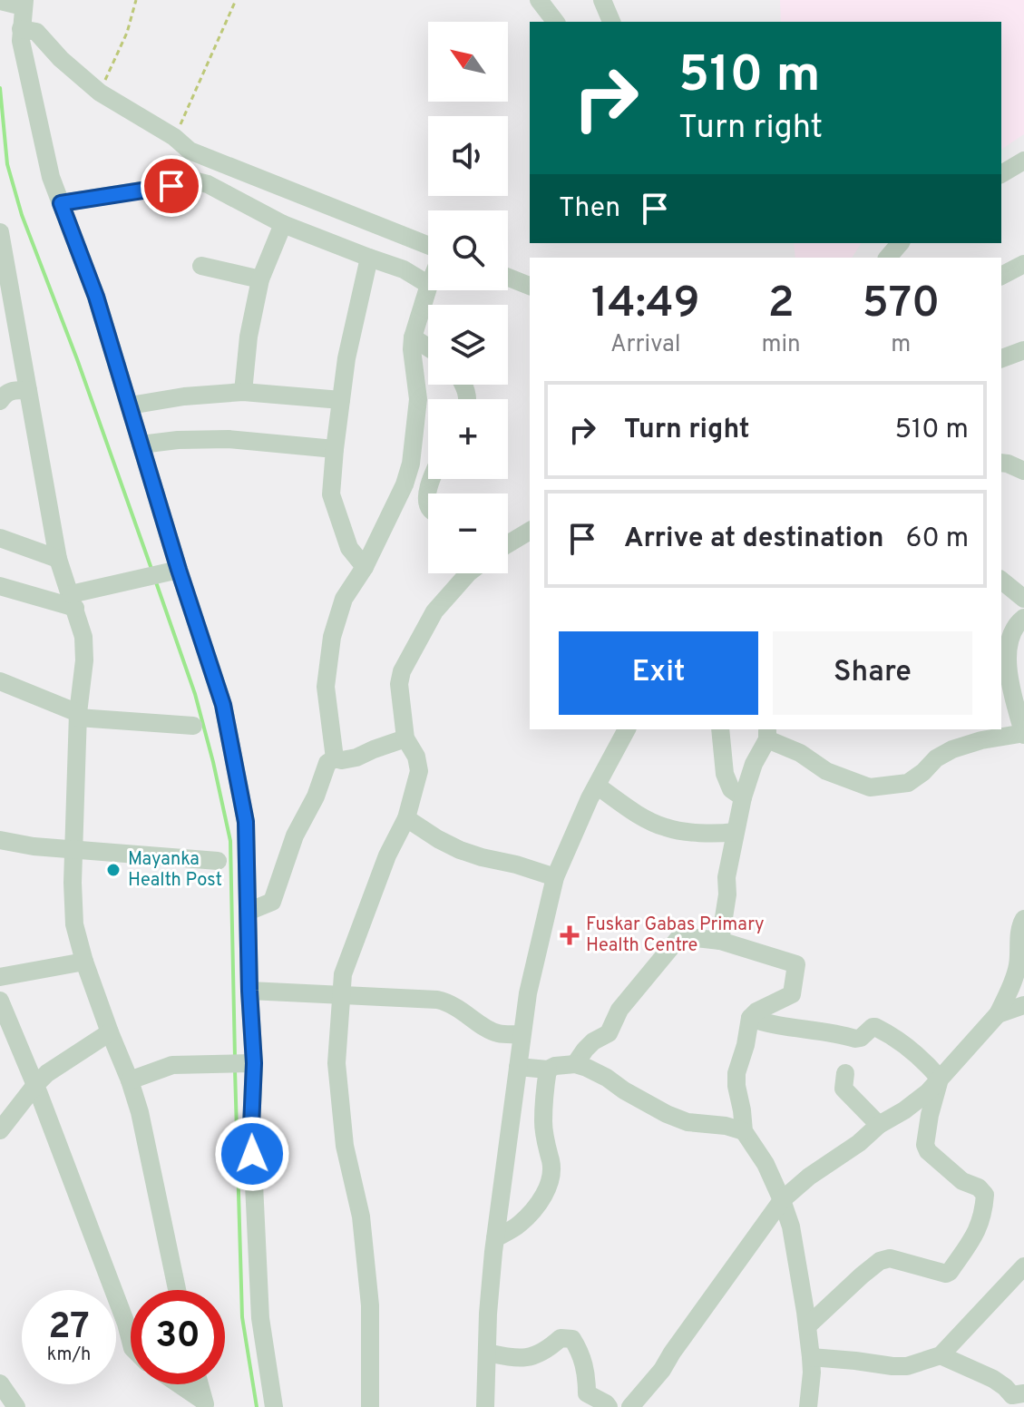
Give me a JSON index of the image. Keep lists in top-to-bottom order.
{
  "places": {
    "other": ["Mayanka Health Post"],
    "health": ["Fuskar Gabas Primary Health Centre"]
  },
  "north": "top left",
  "page": {
    "map_buttons": ["+", "−"],
    "turn": ["510 m", "Turn right"],
    "then": "Then",
    "eta": [
      "14:49",
      "Arrival",
      "2",
      "min",
      "570",
      "m"
    ],
    "list": [
      {
        "name": "Turn right",
        "value": "510 m"
      },
      {
        "name": "Arrive at destination",
        "value": "60 m"
      }
    ],
    "buttons": ["Exit", "Share"],
    "speed": "27 km/h",
    "limit": "30"
  }
}
